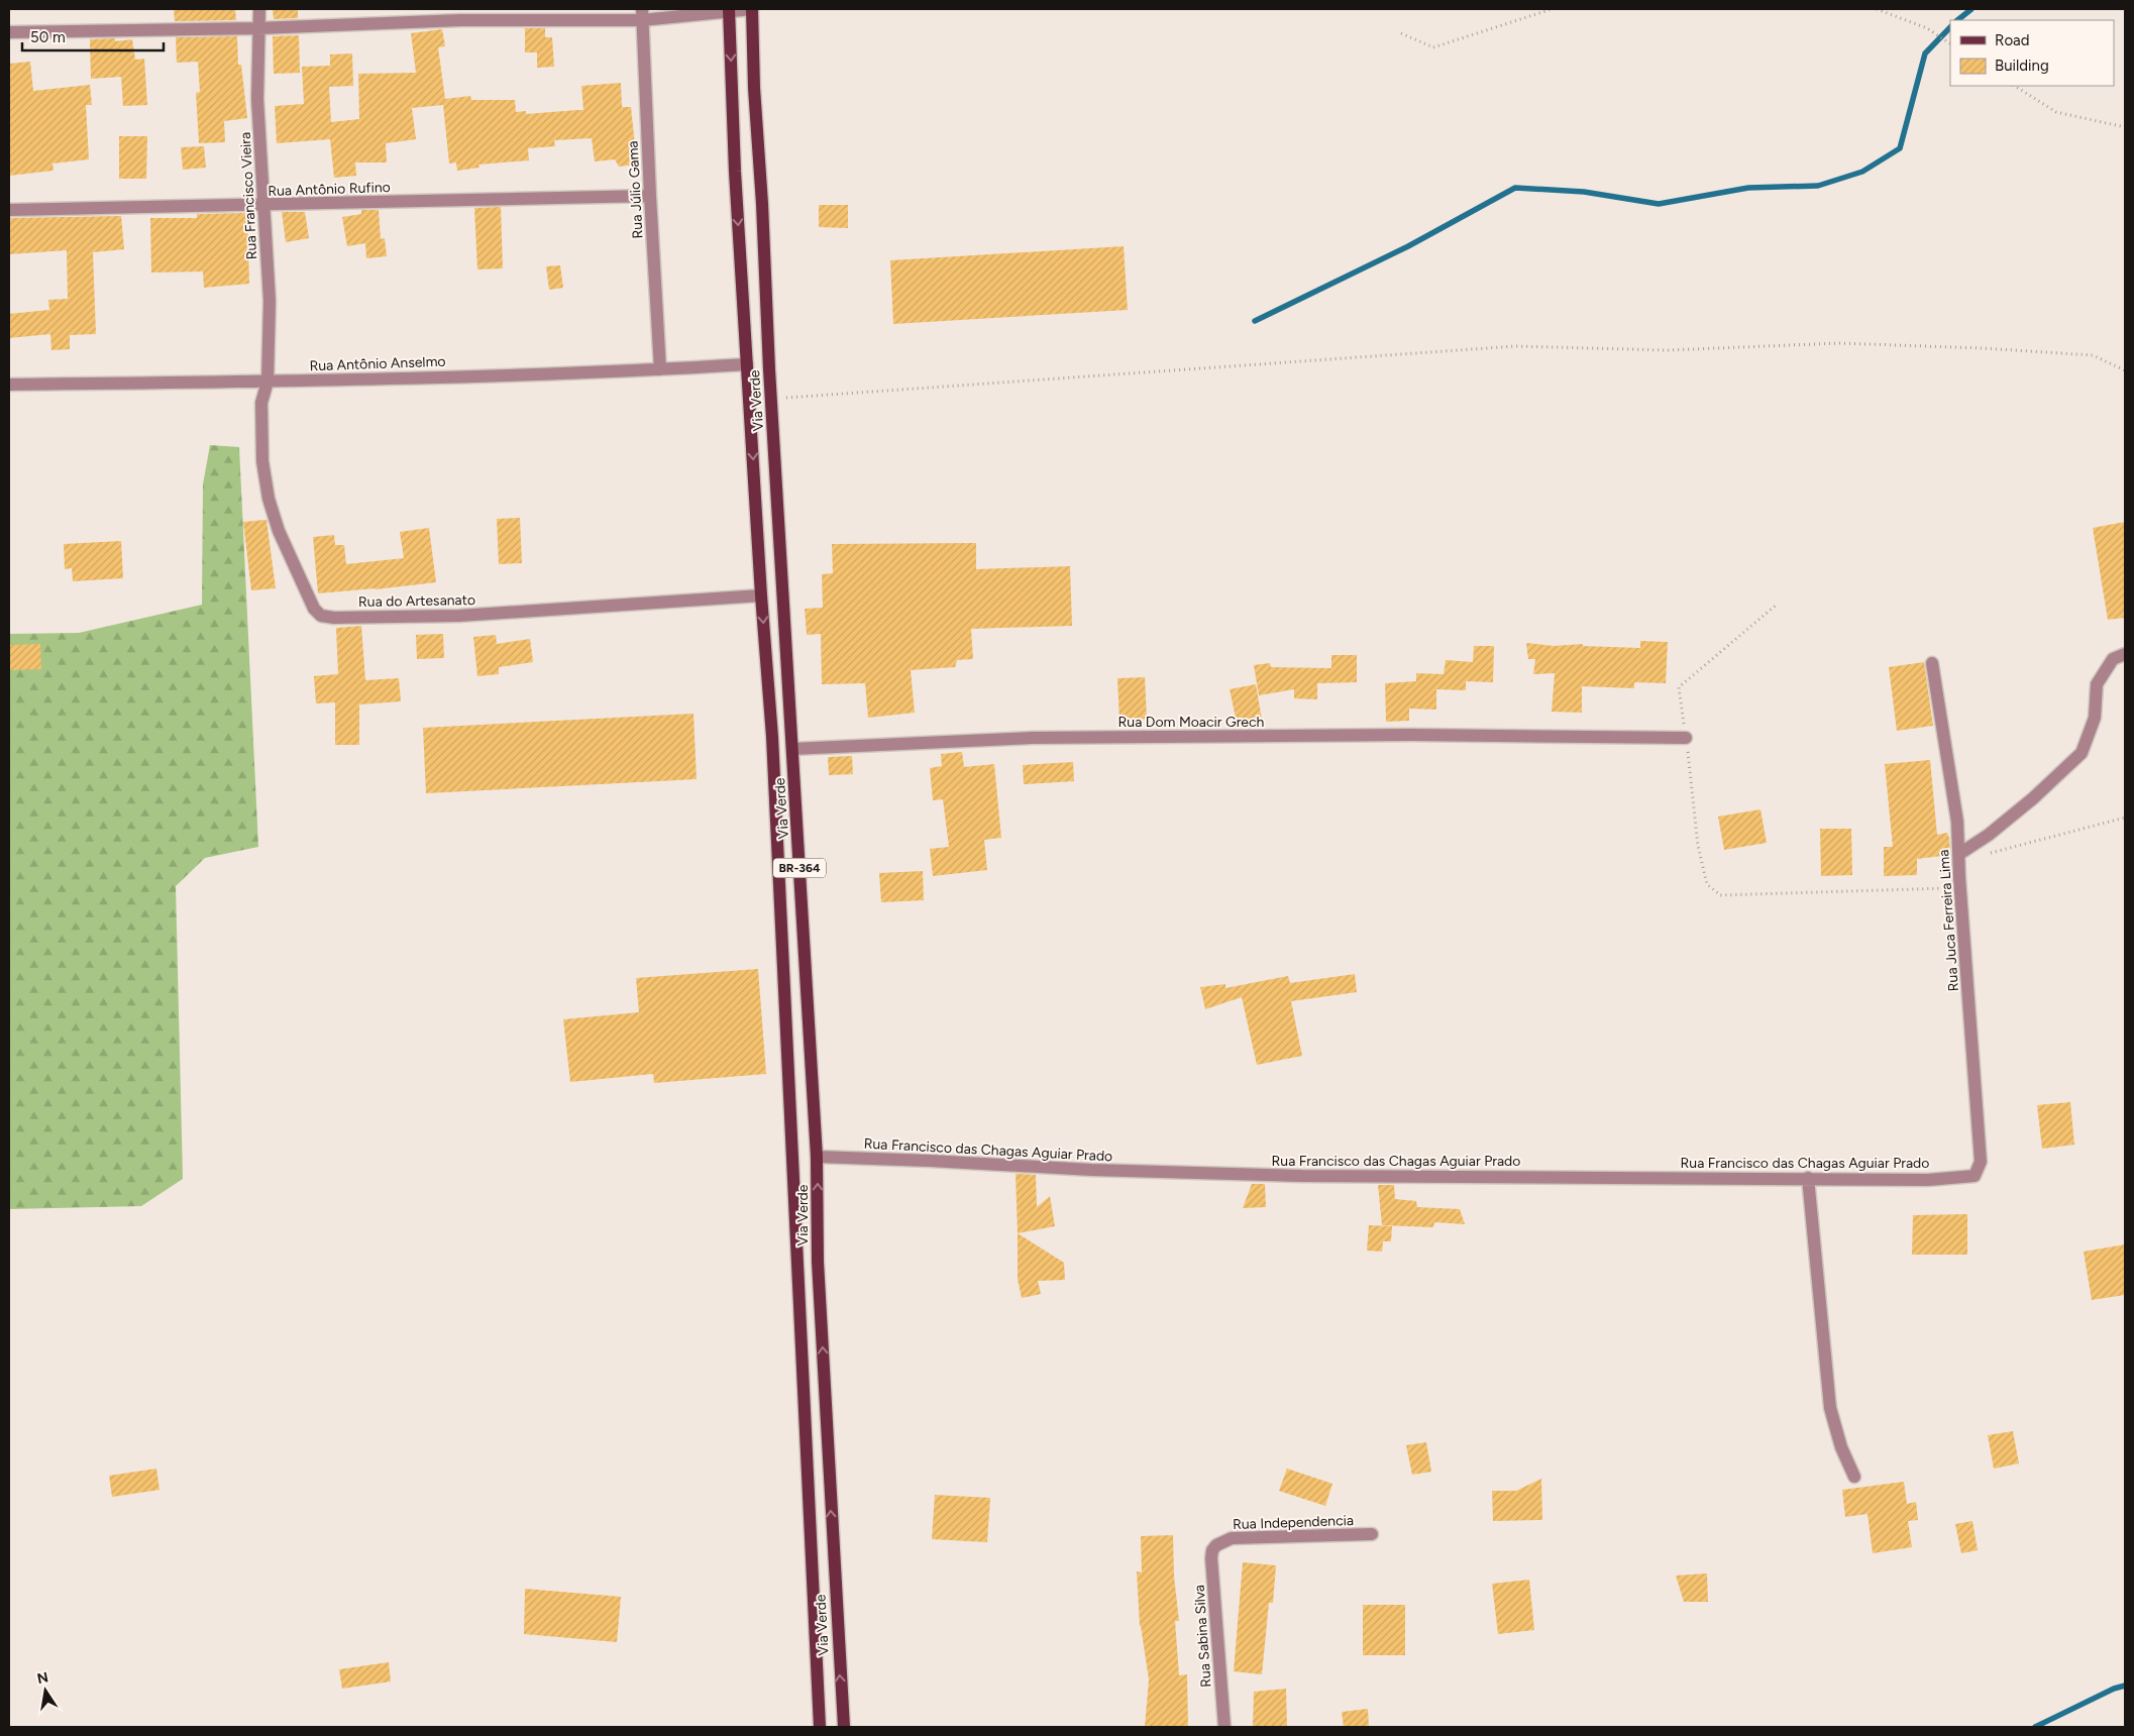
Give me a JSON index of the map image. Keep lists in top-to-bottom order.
{
  "streets": {
    "main road": ["Via Verde", "BR-364"],
    "street": [
      "Rua Antônio Rufino",
      "Rua Júlio Gama",
      "Rua Francisco Vieira",
      "Rua Antônio Anselmo",
      "Rua do Artesanato",
      "Rua Dom Moacir Grech",
      "Rua Juca Ferreira Lima",
      "Rua Francisco das Chagas Aguiar Prado",
      "Rua Independencia",
      "Rua Sabina Silva"
    ]
  },
  "crossings": [
    ["Rua Antônio Rufino", "Rua Júlio Gama"],
    ["Rua Antônio Rufino", "Rua Francisco Vieira"],
    ["Rua Júlio Gama", "Rua Antônio Anselmo"],
    ["Rua Francisco Vieira", "Rua Antônio Anselmo"],
    ["Rua Francisco Vieira", "Rua do Artesanato"],
    ["Rua Antônio Anselmo", "Via Verde"],
    ["Rua Antônio Anselmo", "Rua do Artesanato"],
    ["Via Verde", "Rua do Artesanato"],
    ["Via Verde", "Rua Dom Moacir Grech"],
    ["Via Verde", "Rua Francisco das Chagas Aguiar Prado"],
    ["Rua Juca Ferreira Lima", "Rua Francisco das Chagas Aguiar Prado"],
    ["Rua Independencia", "Rua Sabina Silva"]
  ],
  "legend": ["Road", "Building"],
  "scale_bar": "50 m",
  "north": "top"
}
